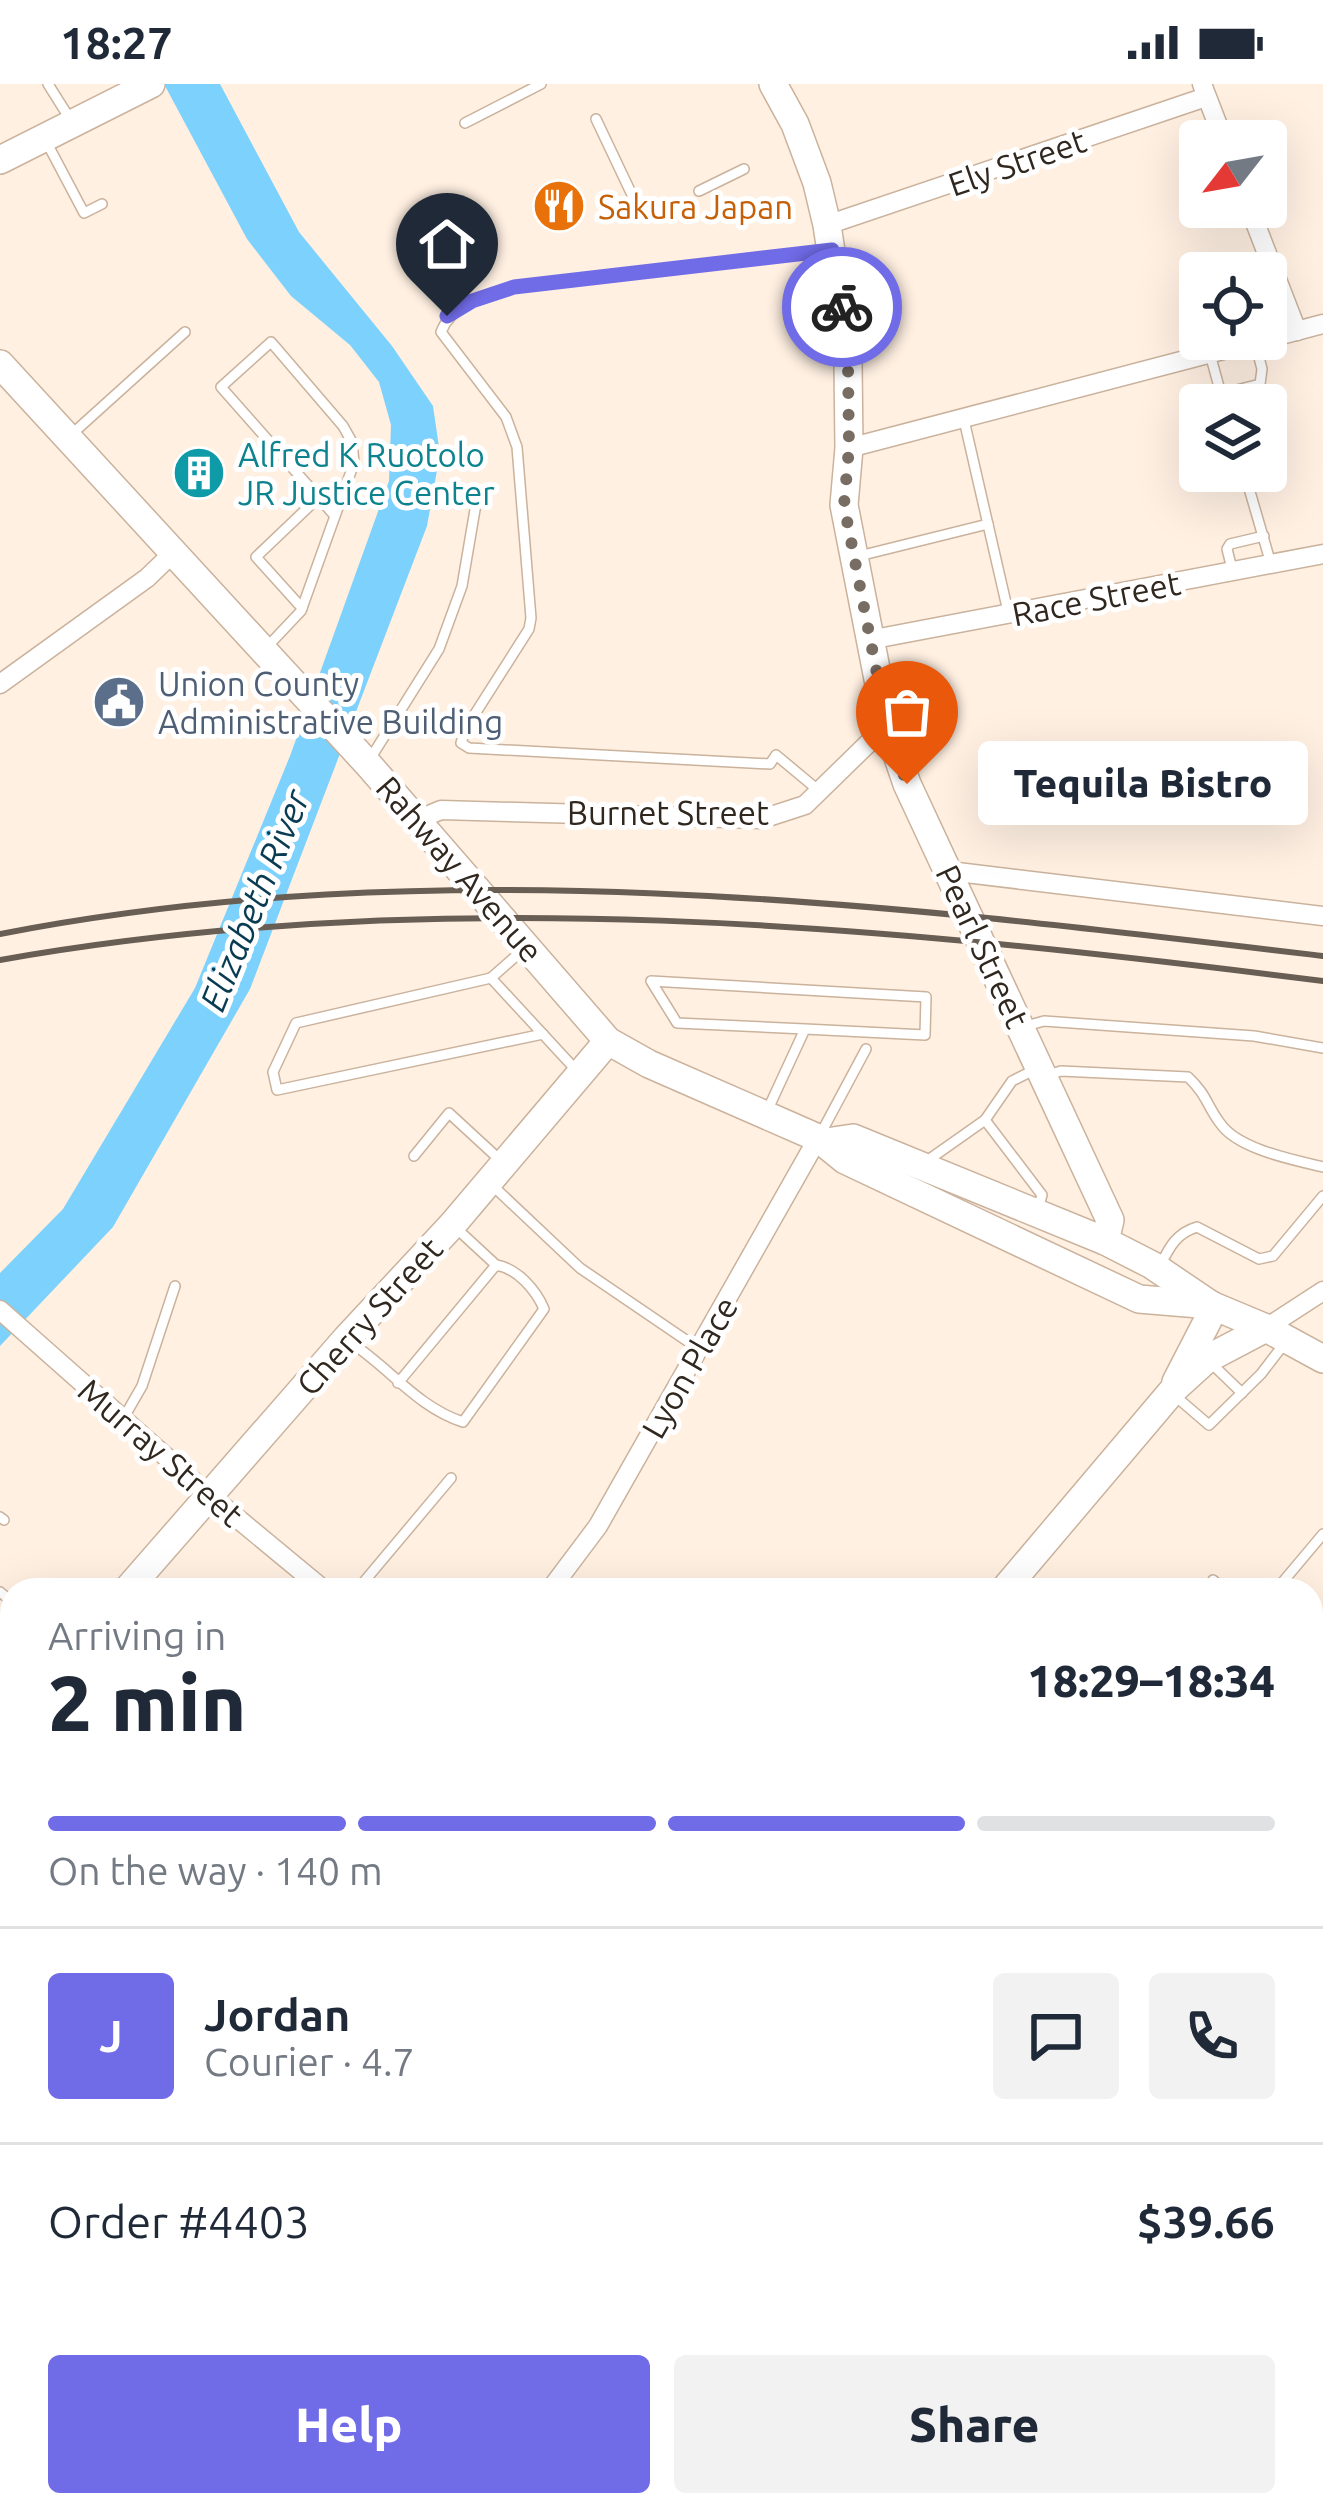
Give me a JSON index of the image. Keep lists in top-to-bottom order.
{
  "streets": {
    "main road": ["Rahway Avenue", "Pearl Street", "Cherry Street"],
    "street": [
      "Ely Street",
      "Race Street",
      "Burnet Street",
      "Lyon Place",
      "Murray Street"
    ]
  },
  "crossings": [
    ["Ely Street", "Pearl Street"],
    ["Race Street", "Pearl Street"],
    ["Burnet Street", "Rahway Avenue"],
    ["Burnet Street", "Pearl Street"],
    ["Rahway Avenue", "Pearl Street"],
    ["Rahway Avenue", "Cherry Street"],
    ["Rahway Avenue", "Lyon Place"],
    ["Cherry Street", "Murray Street"]
  ],
  "water": ["Elizabeth River"],
  "places": {
    "restaurant": ["Sakura Japan"],
    "building": ["Alfred K Ruotolo JR Justice Center"],
    "public building": ["Union County Administrative Building"],
    "other": ["Tequila Bistro"]
  },
  "north": "bottom left",
  "page": {
    "status": "18:27",
    "bubble": "Tequila Bistro",
    "heading": ["2 min", "Arriving in", "18:29–18:34"],
    "panel": [
      "Jordan",
      "Courier · 4.7",
      "Order #4403",
      "$39.66"
    ],
    "bar": "On the way · 140 m",
    "round": "J",
    "buttons": ["Help", "Share"]
  }
}
